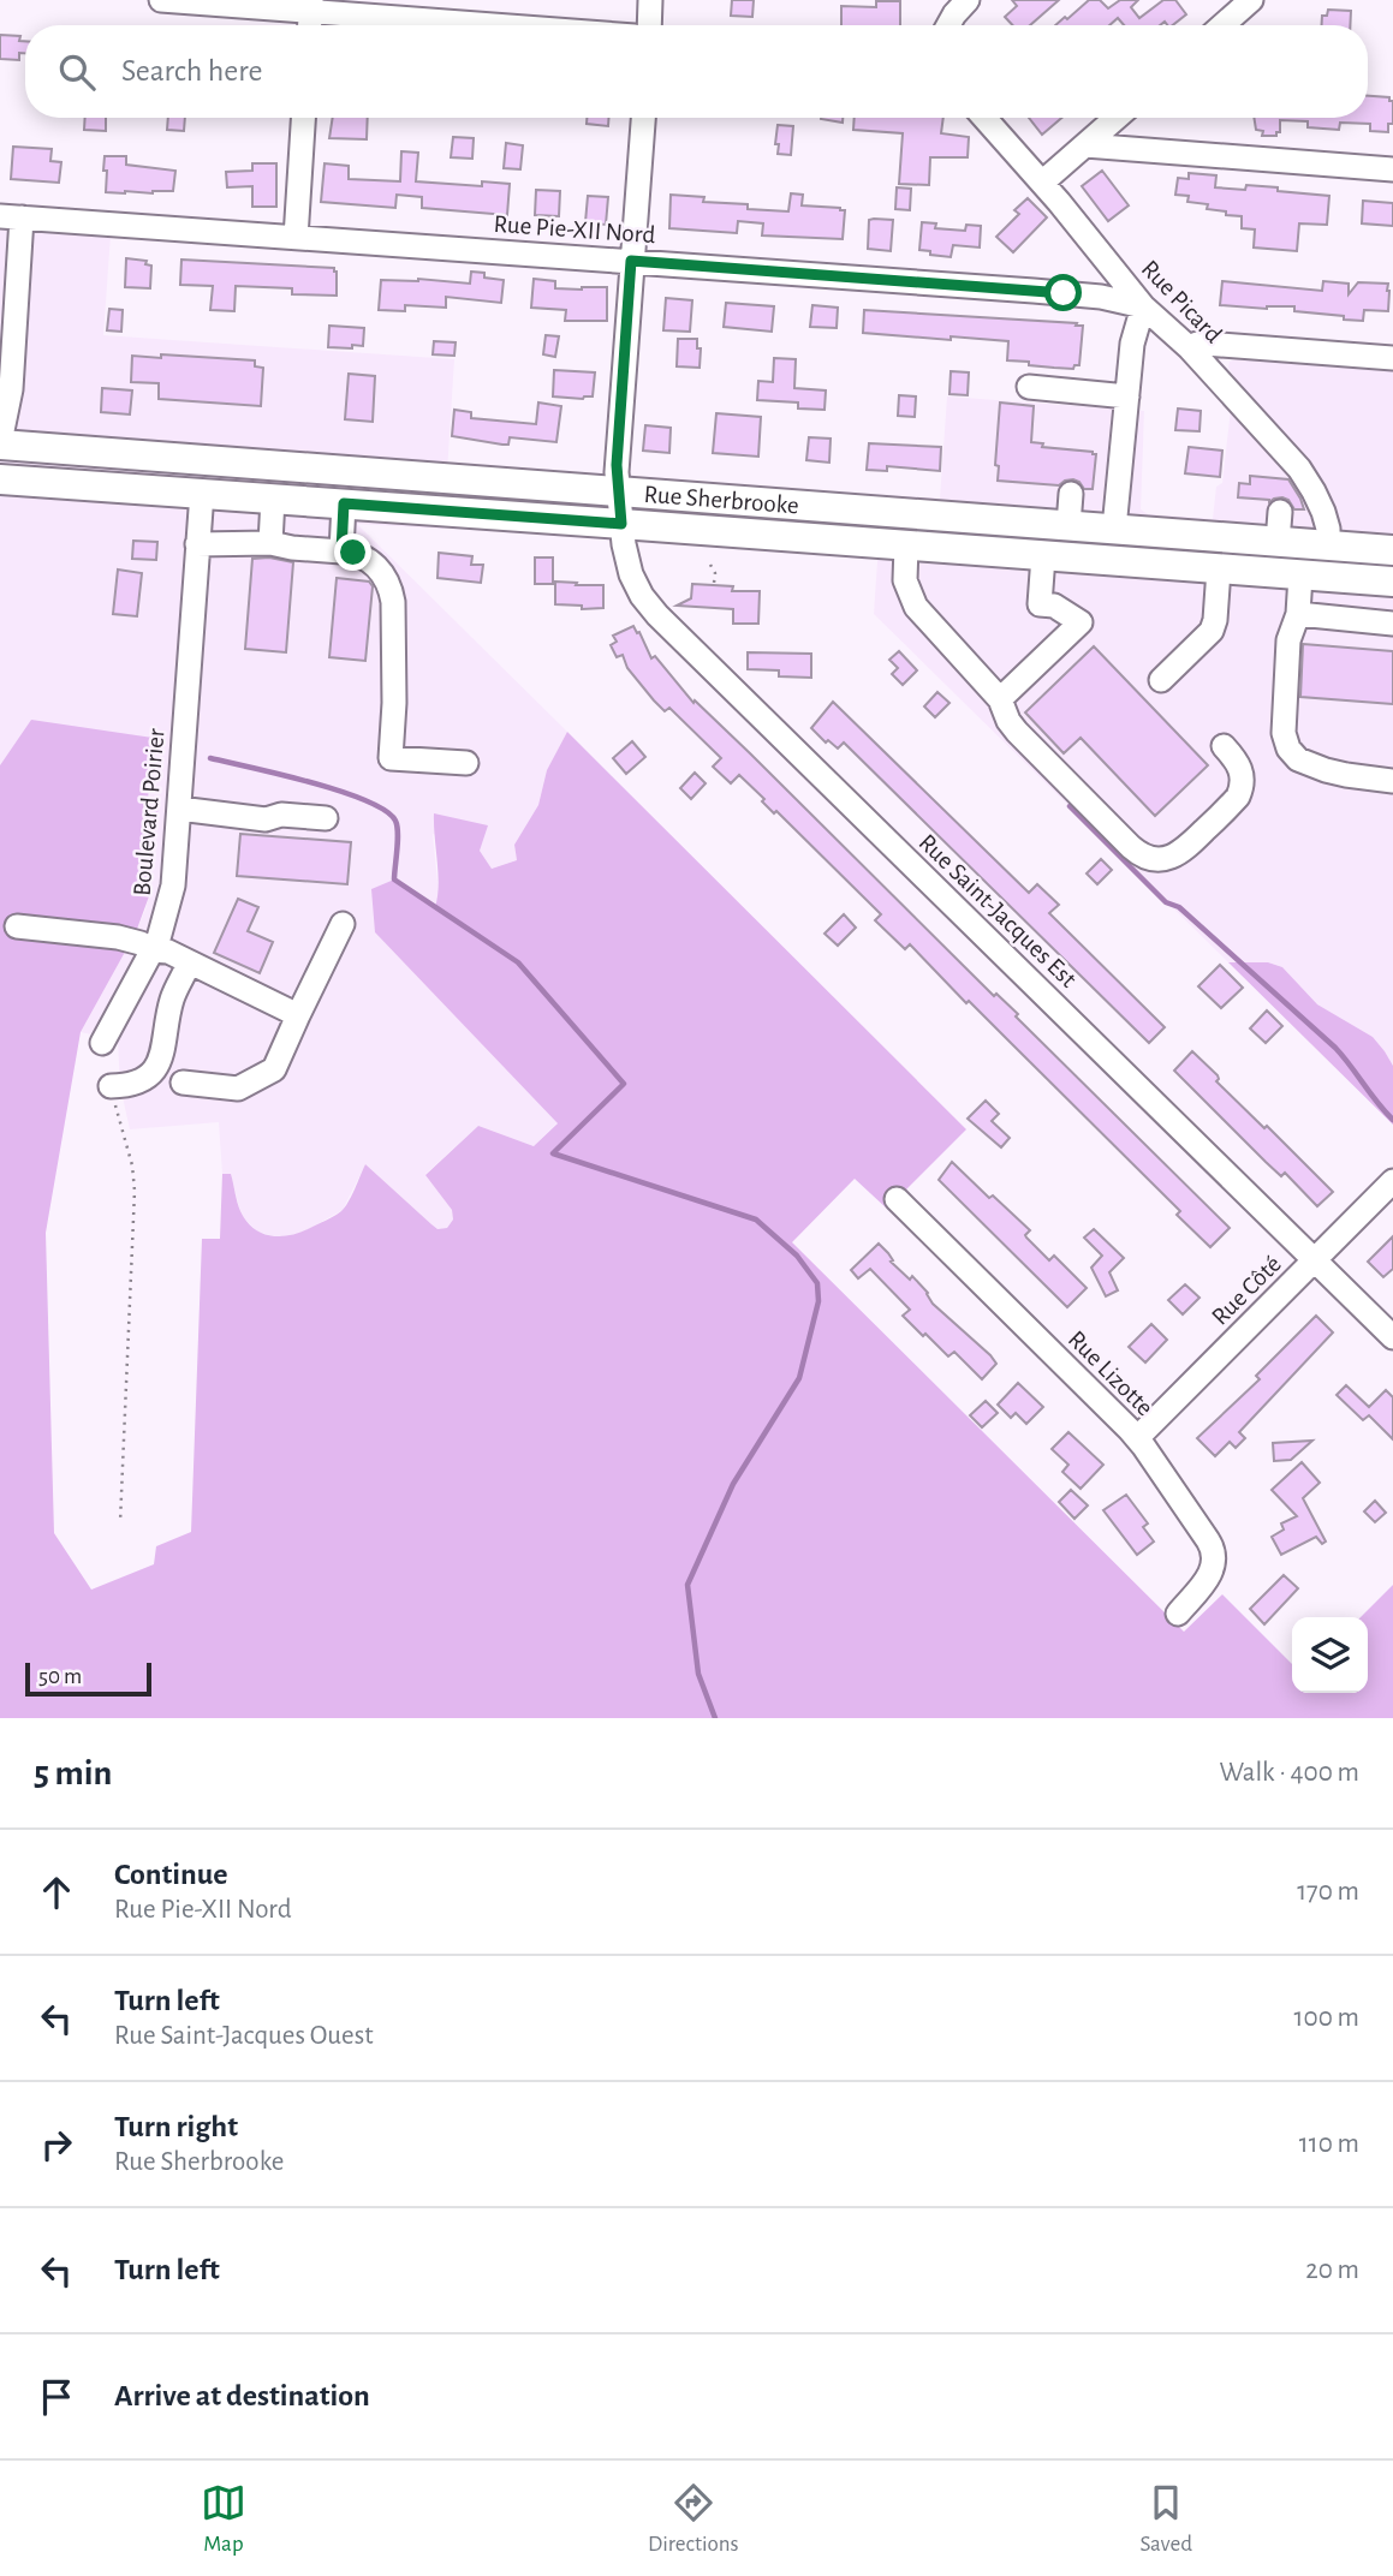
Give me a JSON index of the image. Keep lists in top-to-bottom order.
{
  "streets": {
    "main road": ["Rue Sherbrooke"],
    "street": [
      "Rue Pie-XII Nord",
      "Rue Picard",
      "Boulevard Poirier",
      "Rue Saint-Jacques Est",
      "Rue Côté",
      "Rue Lizotte"
    ]
  },
  "crossings": [
    ["Rue Pie-XII Nord", "Rue Picard"],
    ["Rue Pie-XII Nord", "Rue Saint-Jacques Est"],
    ["Rue Picard", "Rue Sherbrooke"],
    ["Rue Sherbrooke", "Boulevard Poirier"],
    ["Rue Sherbrooke", "Rue Saint-Jacques Est"],
    ["Rue Saint-Jacques Est", "Rue Côté"],
    ["Rue Côté", "Rue Lizotte"]
  ],
  "scale_bar": "50 m",
  "page": {
    "search": "Search here",
    "scale": "50 m",
    "heading": ["5 min", "Walk · 400 m"],
    "list": [
      ["Continue", "Rue Pie-XII Nord", "170 m"],
      ["Turn left", "Rue Saint-Jacques Ouest", "100 m"],
      ["Turn right", "Rue Sherbrooke", "110 m"],
      ["Turn left", "20 m"],
      "Arrive at destination"
    ],
    "nav": ["Map", "Directions", "Saved"]
  }
}
